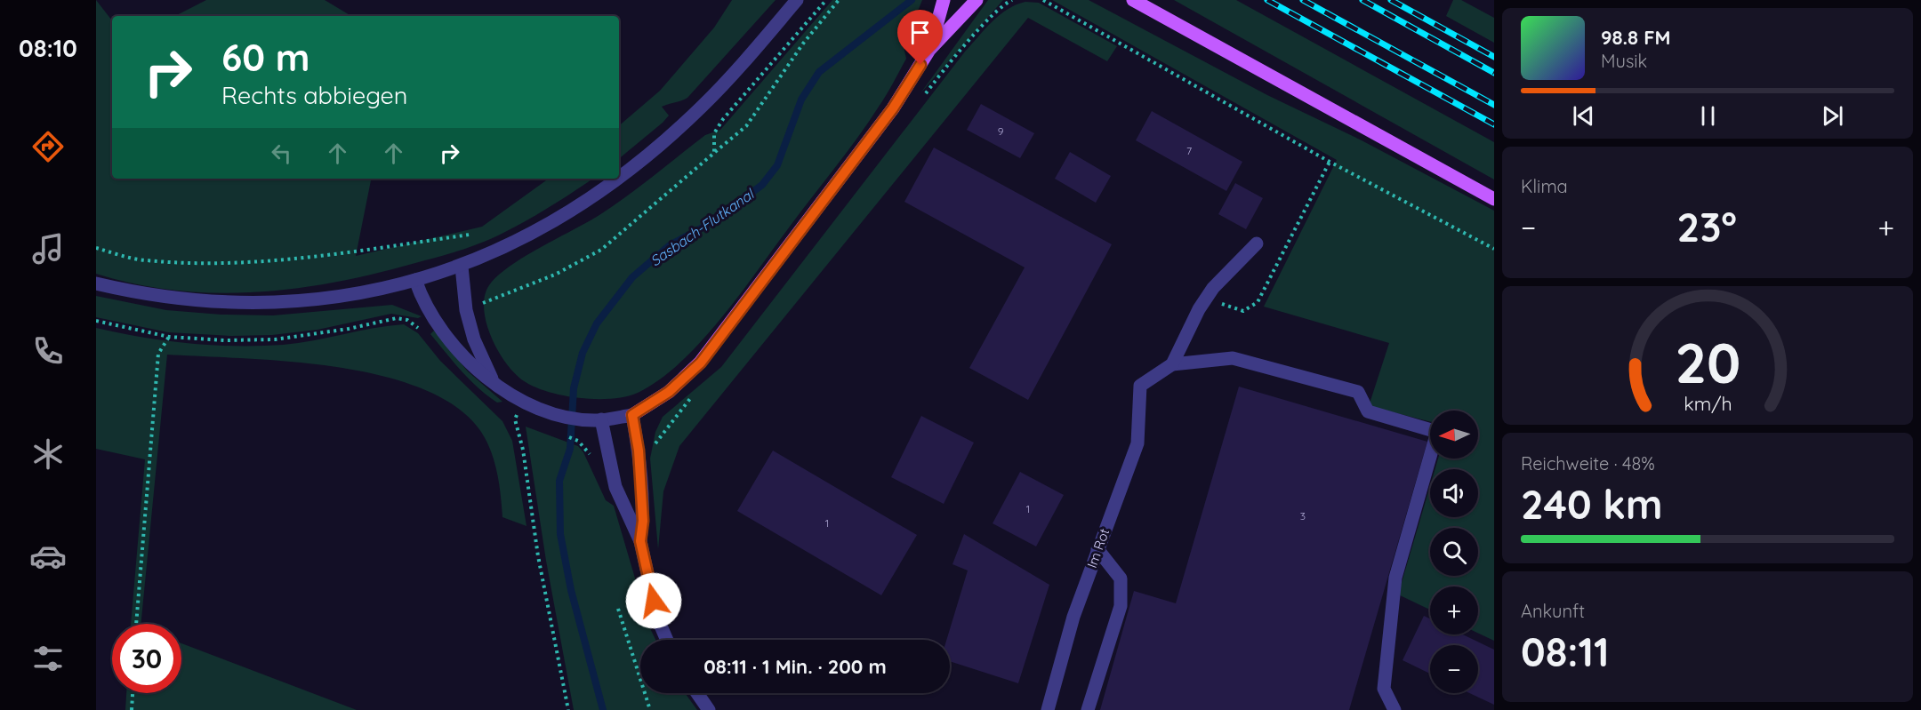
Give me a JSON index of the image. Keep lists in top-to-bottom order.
{
  "streets": {
    "street": ["Im Rot"]
  },
  "water": ["Sasbach-Flutkanal"],
  "house_numbers": [
    "9",
    "7",
    "1",
    "3",
    "1"
  ],
  "north": "left",
  "page": {
    "tabs": "08:10",
    "turn": ["60 m", "Rechts abbiegen"],
    "song": ["98.8 FM", "Musik"],
    "tile": [
      "Klima",
      ["Reichweite · 48%", "240 km"],
      ["Ankunft", "08:11"]
    ],
    "heat": ["−", "23°", "+"],
    "map_buttons": ["+", "−"],
    "limit": "30",
    "trip": "08:11 · 1 Min. · 200 m",
    "gauge": ["20", "km/h"]
  }
}
